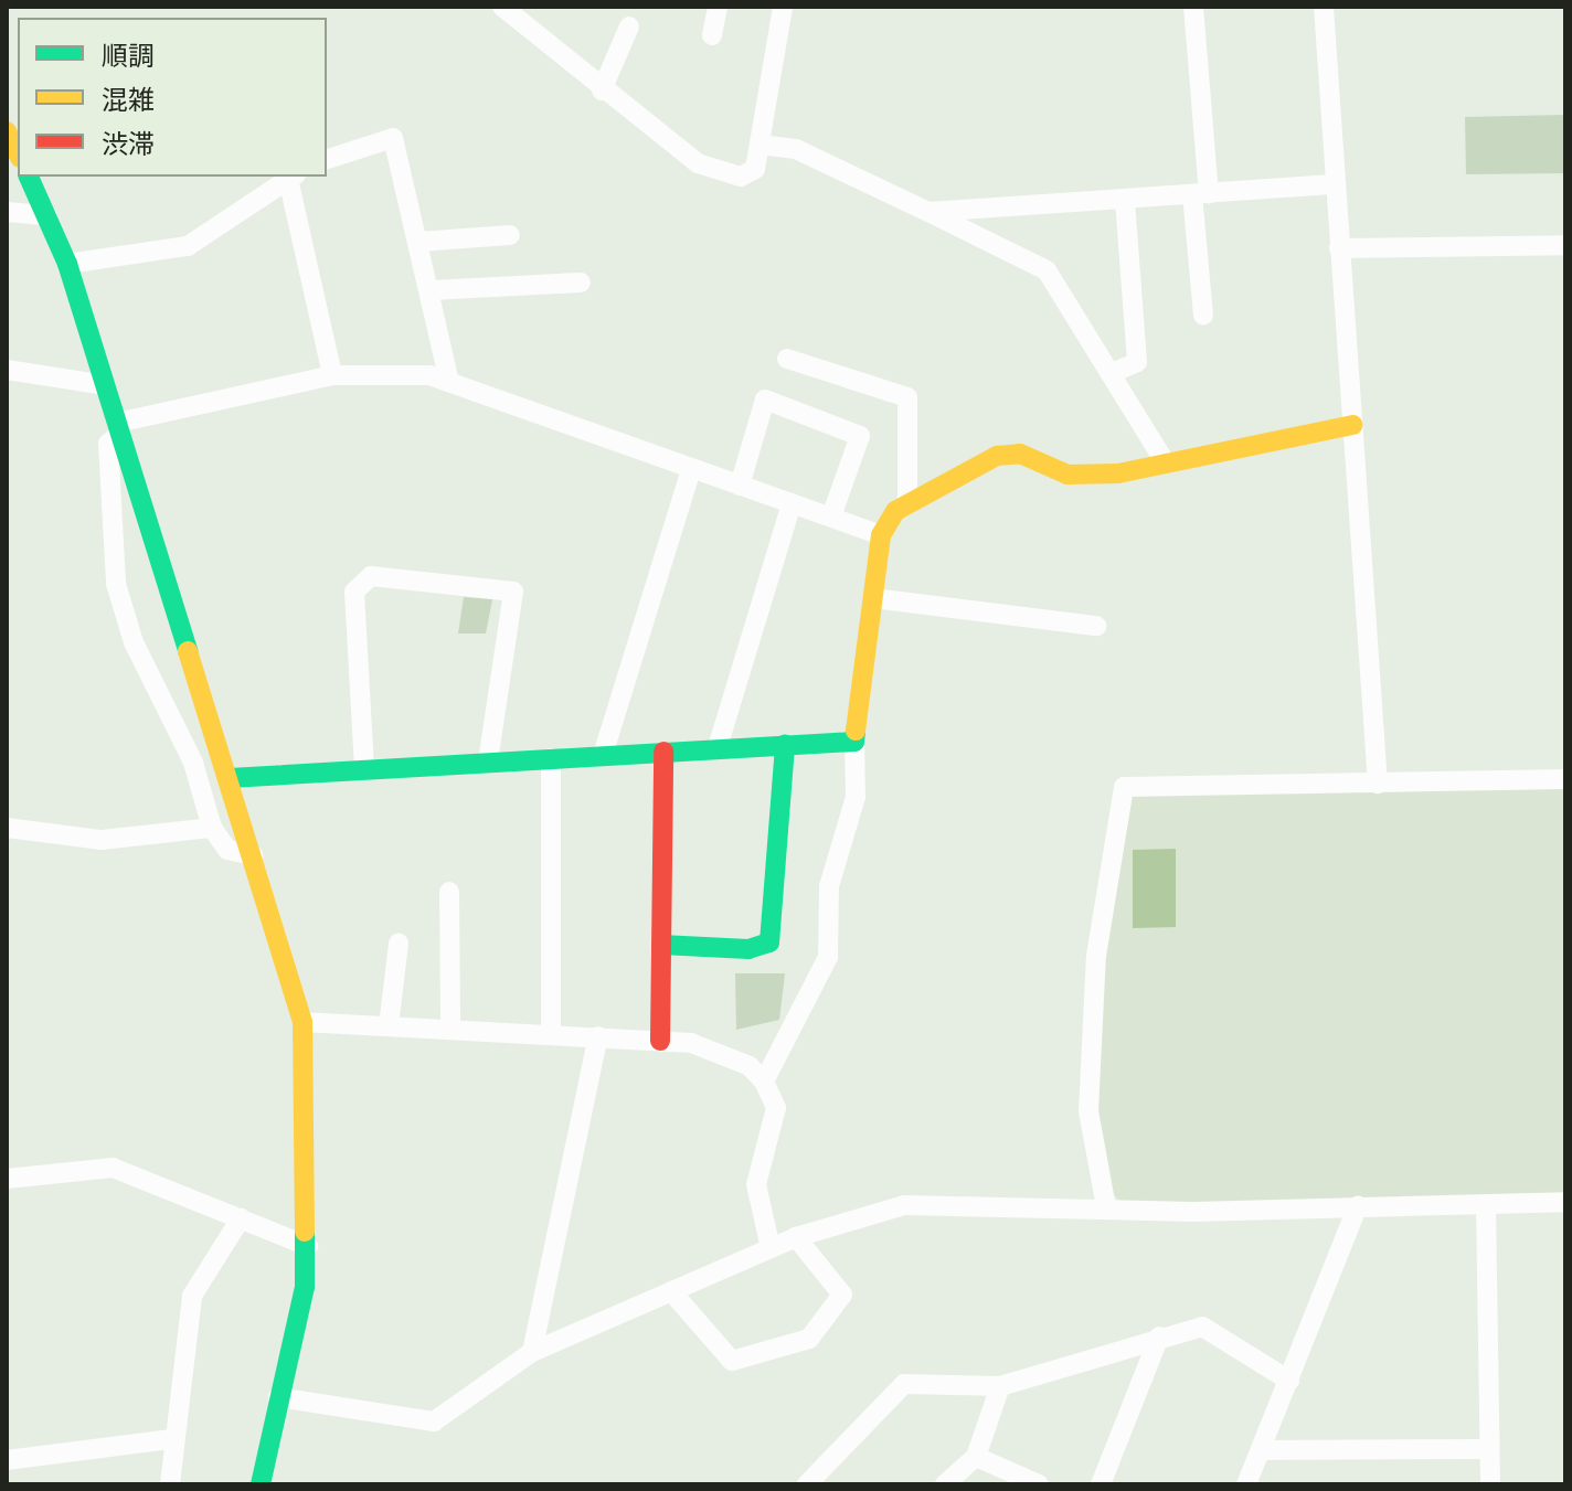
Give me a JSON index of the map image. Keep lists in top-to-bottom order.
{
  "legend": ["順調", "混雑", "渋滞"]
}
